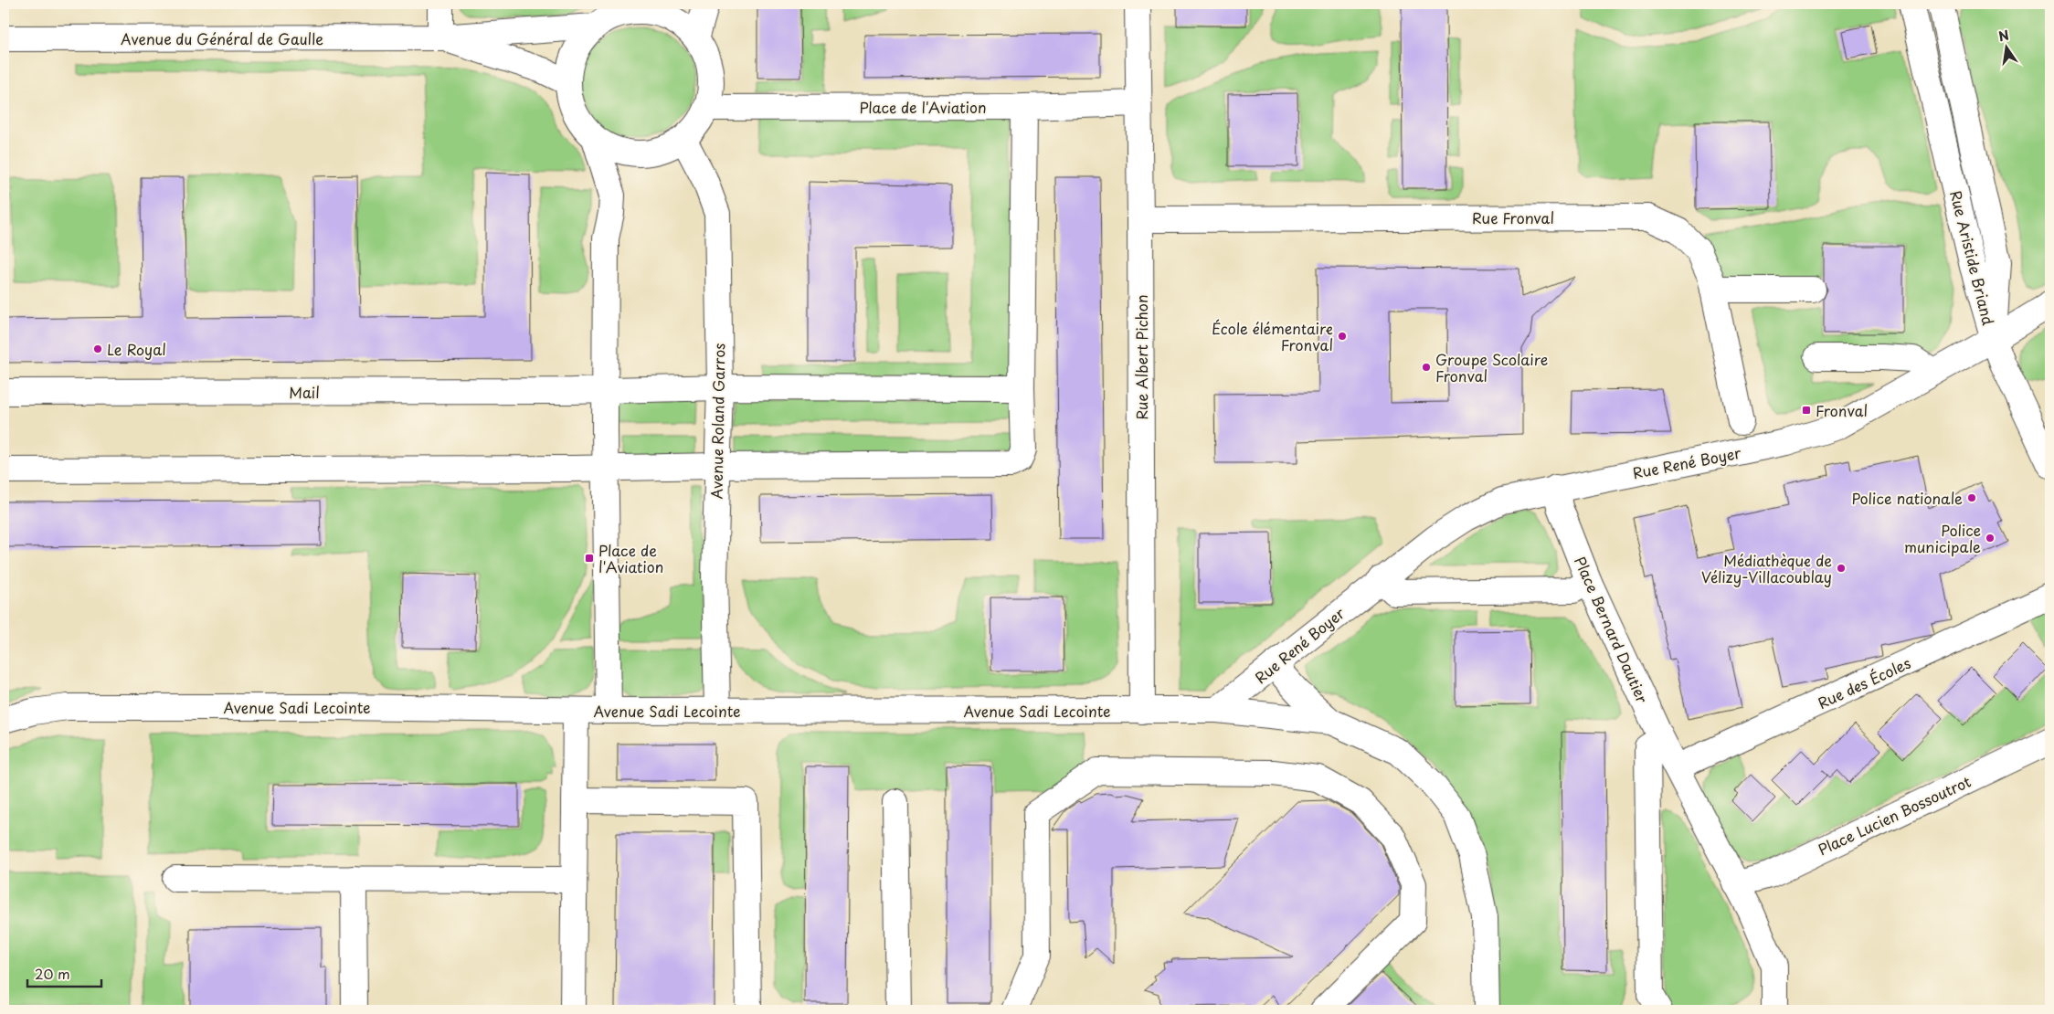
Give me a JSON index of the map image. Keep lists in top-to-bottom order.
{
  "streets": {
    "street": [
      "Avenue du Général de Gaulle",
      "Place de l'Aviation",
      "Rue Fronval",
      "Rue Aristide Briand",
      "Rue Albert Pichon",
      "Mail",
      "Avenue Roland Garros",
      "Rue René Boyer",
      "Place Bernard Dautier",
      "Rue des Écoles",
      "Avenue Sadi Lecointe",
      "Place Lucien Bossoutrot"
    ]
  },
  "crossings": [
    ["Avenue du Général de Gaulle", "Place de l'Aviation"],
    ["Avenue du Général de Gaulle", "Avenue Roland Garros"],
    ["Place de l'Aviation", "Rue Albert Pichon"],
    ["Place de l'Aviation", "Avenue Roland Garros"],
    ["Rue Fronval", "Rue Albert Pichon"],
    ["Rue Aristide Briand", "Rue René Boyer"],
    ["Rue Albert Pichon", "Avenue Sadi Lecointe"],
    ["Mail", "Avenue Roland Garros"],
    ["Avenue Roland Garros", "Avenue Sadi Lecointe"],
    ["Rue René Boyer", "Place Bernard Dautier"],
    ["Rue René Boyer", "Avenue Sadi Lecointe"],
    ["Place Bernard Dautier", "Rue des Écoles"]
  ],
  "places": {
    "other": [
      "École élémentaire Fronval",
      "Le Royal",
      "Groupe Scolaire Fronval",
      "Police nationale",
      "Police municipale",
      "Médiathèque de Vélizy-Villacoublay"
    ],
    "transit": ["Fronval", "Place de l'Aviation"]
  },
  "scale_bar": "20 m",
  "north": "top"
}
